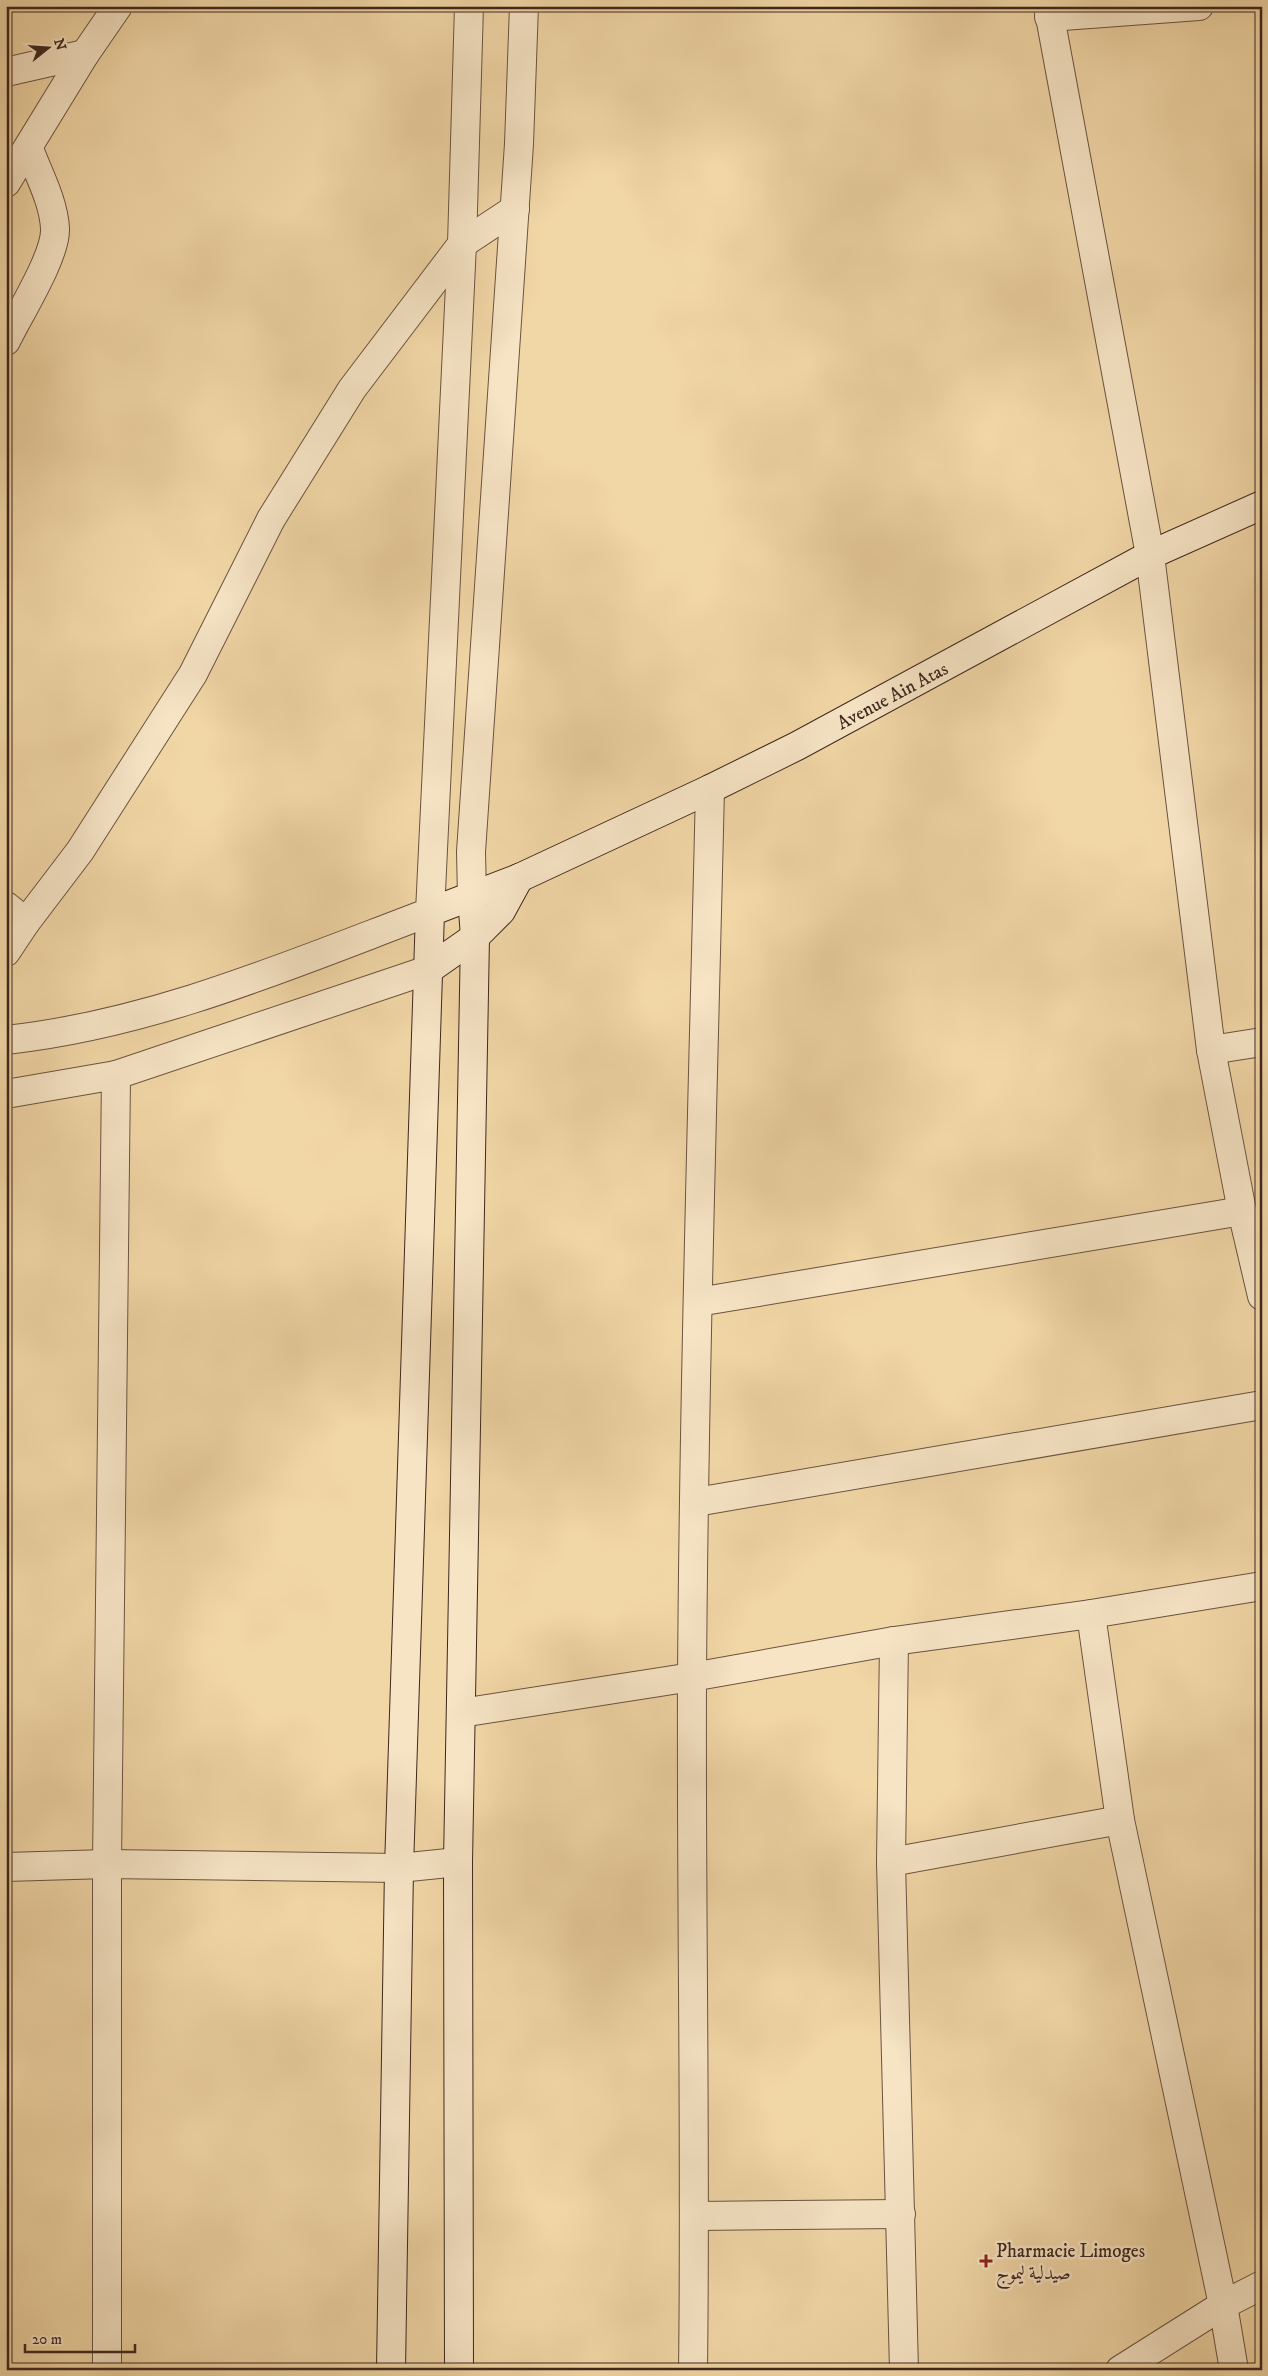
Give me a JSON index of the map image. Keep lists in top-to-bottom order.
{
  "streets": {
    "street": ["Avenue Ain Atas"]
  },
  "places": {
    "health": ["Pharmacie Limoges صيدلية ليموج"]
  },
  "scale_bar": "20 m",
  "north": "right"
}
